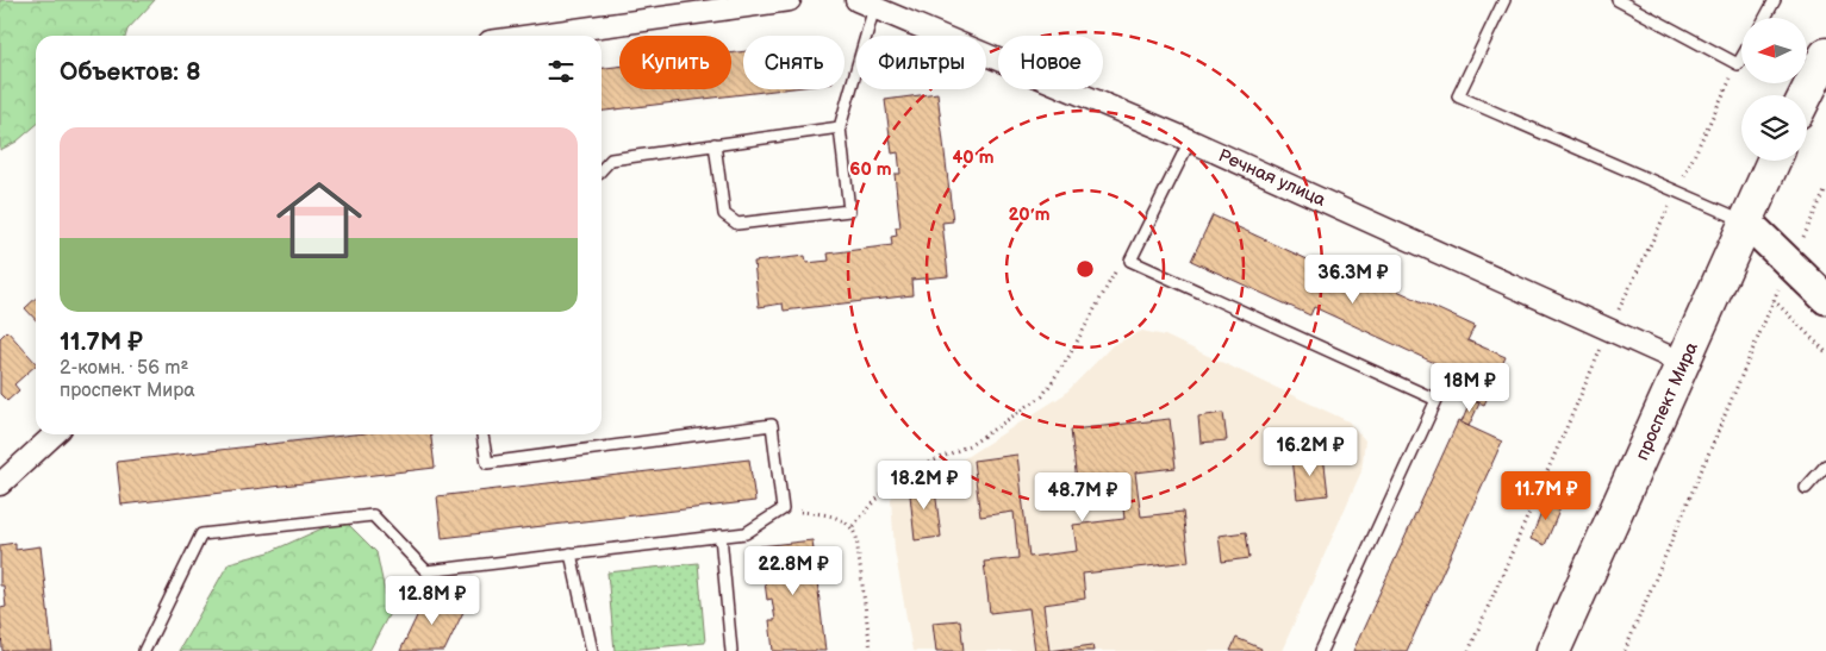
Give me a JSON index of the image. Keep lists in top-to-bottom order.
{
  "streets": {
    "main road": ["проспект Мира"],
    "street": ["Речная улица"]
  },
  "crossings": [
    ["Речная улица", "проспект Мира"]
  ],
  "north": "left",
  "page": {
    "chip": [
      "Купить",
      "Снять",
      "Фильтры",
      "Новое"
    ],
    "heading": "Объектов: 8",
    "list": [
      {
        "name": "11.7M ₽",
        "note": "2-комн. · 56 m² · проспект Мира"
      }
    ],
    "price": [
      "36.3M ₽",
      "18M ₽",
      "16.2M ₽",
      "18.2M ₽",
      "11.7M ₽",
      "48.7M ₽",
      "22.8M ₽",
      "12.8M ₽"
    ]
  },
  "rings": ["40 m", "60 m", "20 m"]
}
